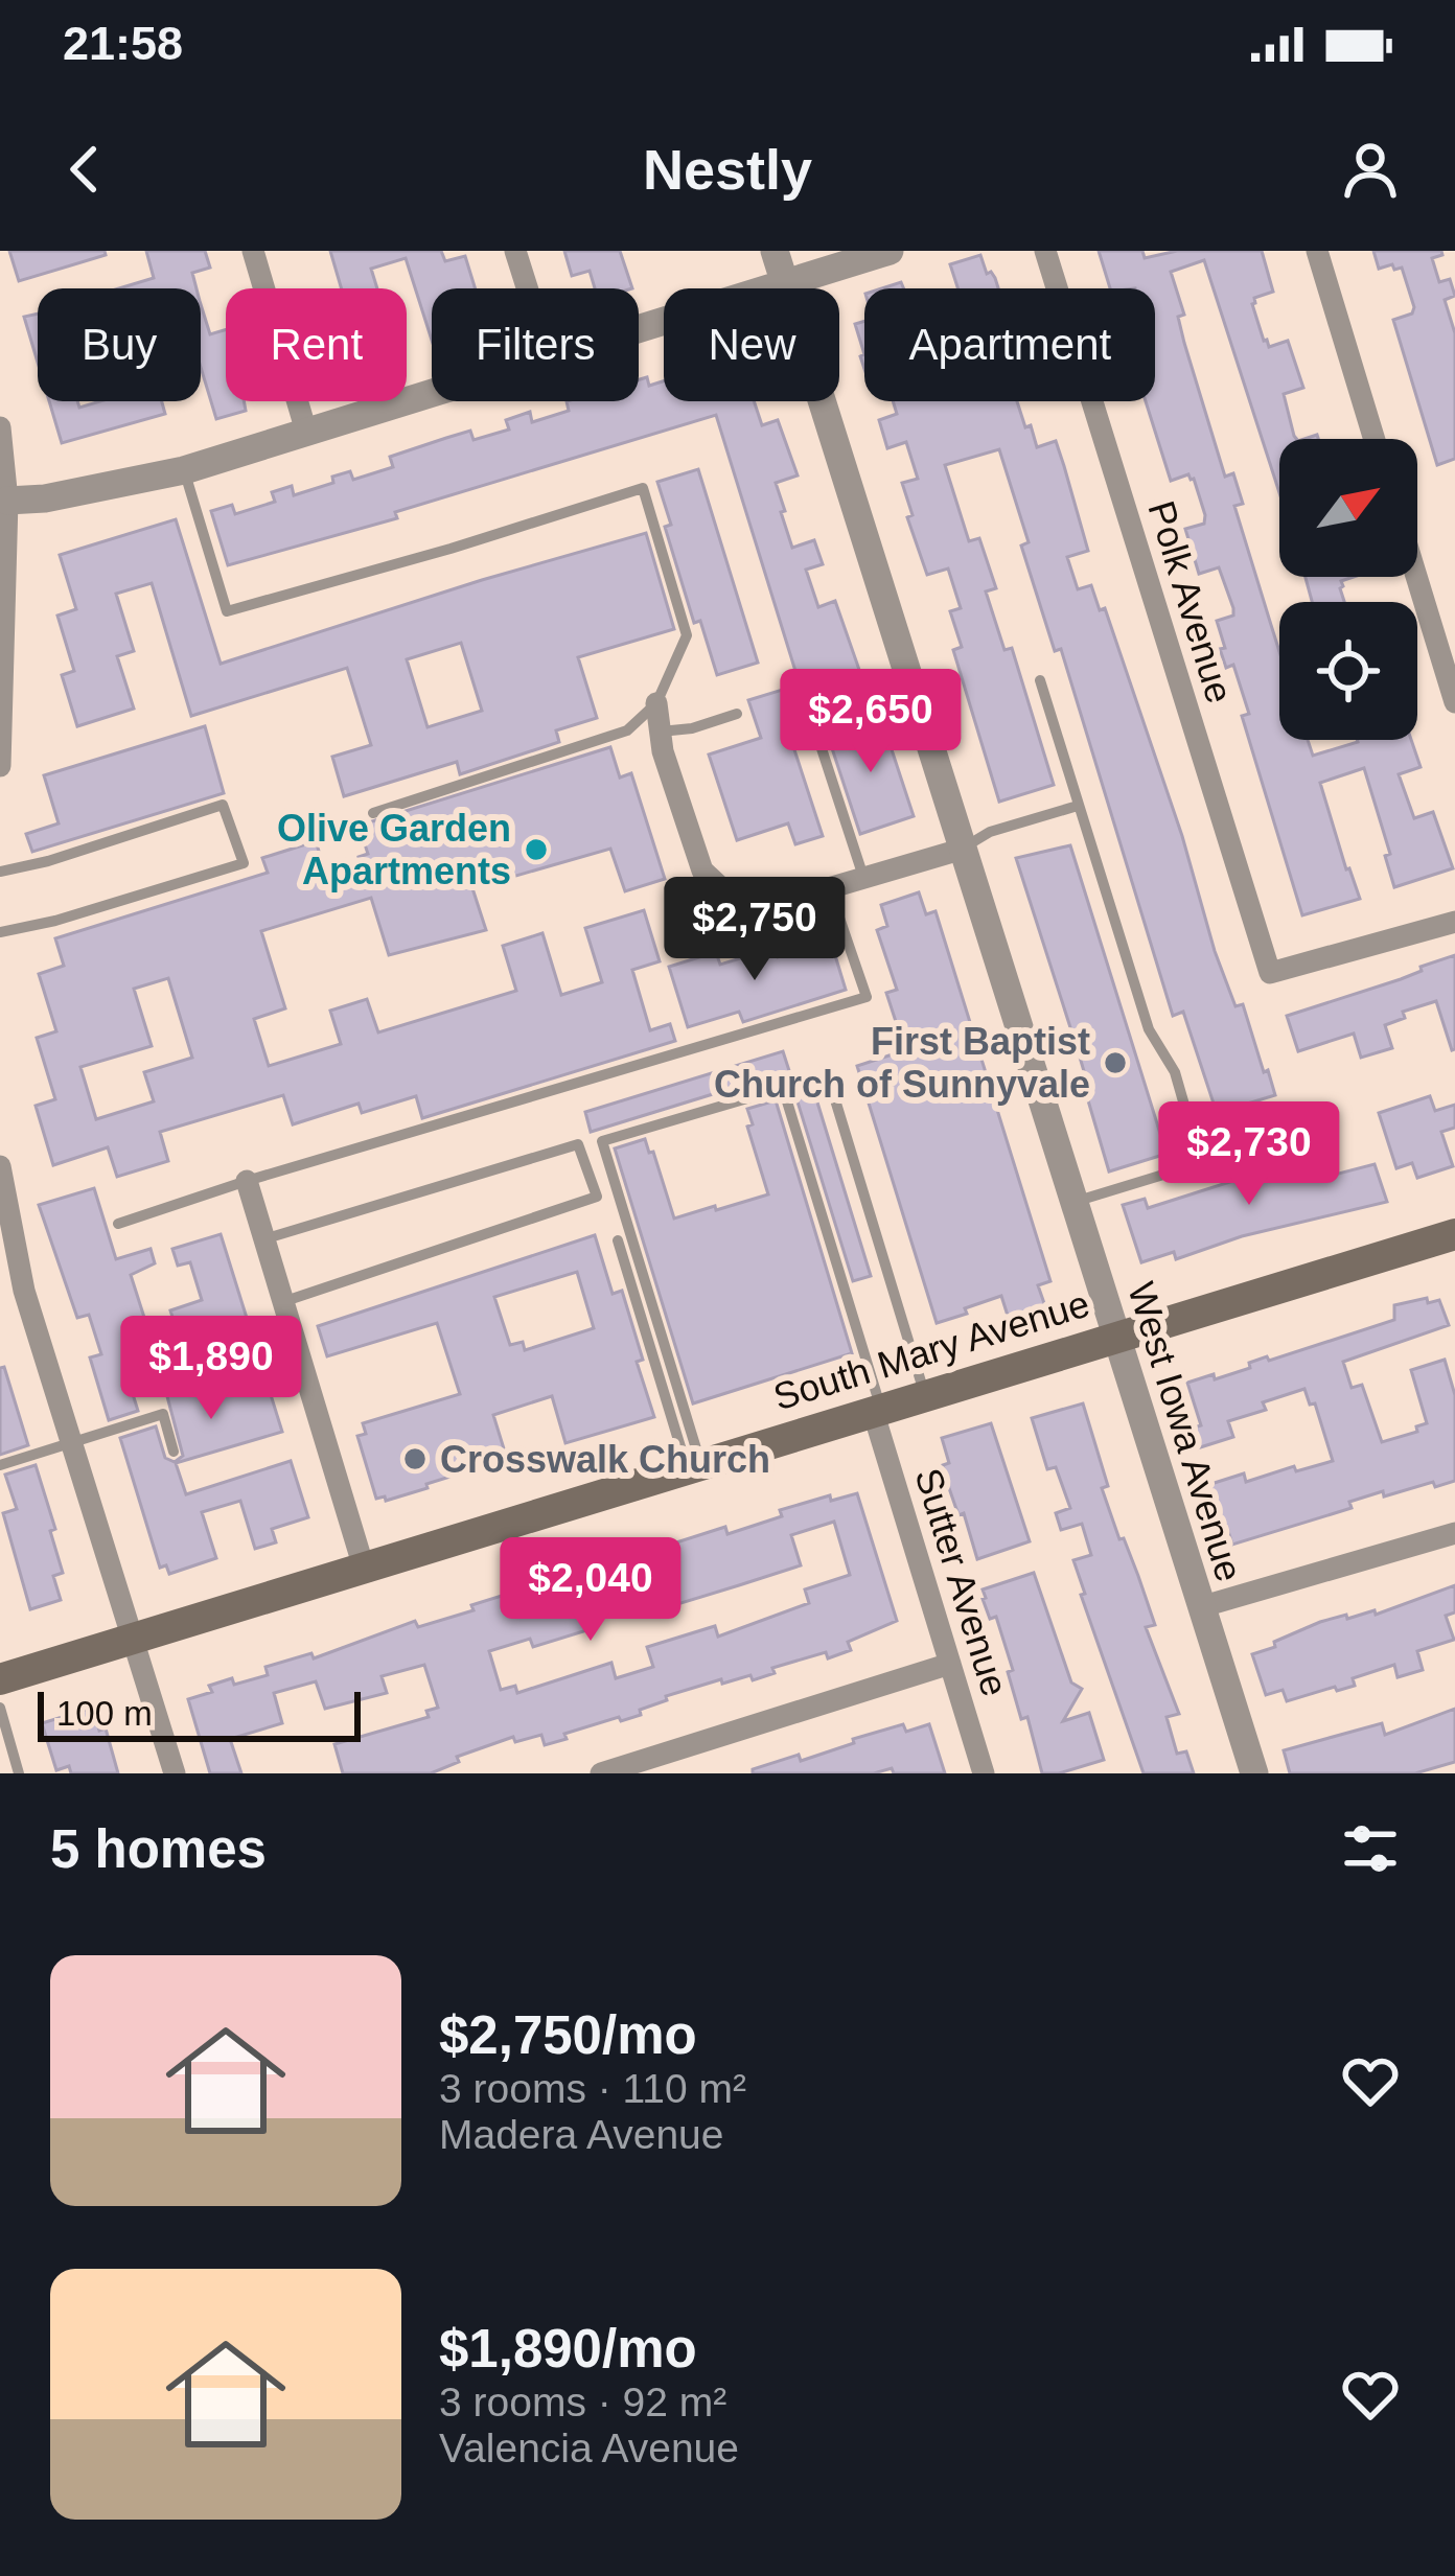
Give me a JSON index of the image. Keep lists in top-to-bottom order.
{
  "streets": {
    "main road": ["South Mary Avenue"],
    "street": ["Polk Avenue", "West Iowa Avenue", "Sutter Avenue"]
  },
  "crossings": [
    ["South Mary Avenue", "West Iowa Avenue"],
    ["South Mary Avenue", "Sutter Avenue"]
  ],
  "places": ["Olive Garden Apartments", "First Baptist Church of Sunnyvale", "Crosswalk Church"],
  "scale_bar": "100 m",
  "north": "top right",
  "page": {
    "status": "21:58",
    "header": "Nestly",
    "chip": [
      "Buy",
      "Rent",
      "Filters",
      "New",
      "Apartment"
    ],
    "price": [
      "$2,650",
      "$2,750",
      "$2,730",
      "$1,890",
      "$2,040"
    ],
    "scale": "100 m",
    "heading": "5 homes",
    "list": [
      {
        "name": "$2,750/mo",
        "note": "3 rooms · 110 m² · Madera Avenue"
      },
      {
        "name": "$1,890/mo",
        "note": "3 rooms · 92 m² · Valencia Avenue"
      }
    ]
  }
}
